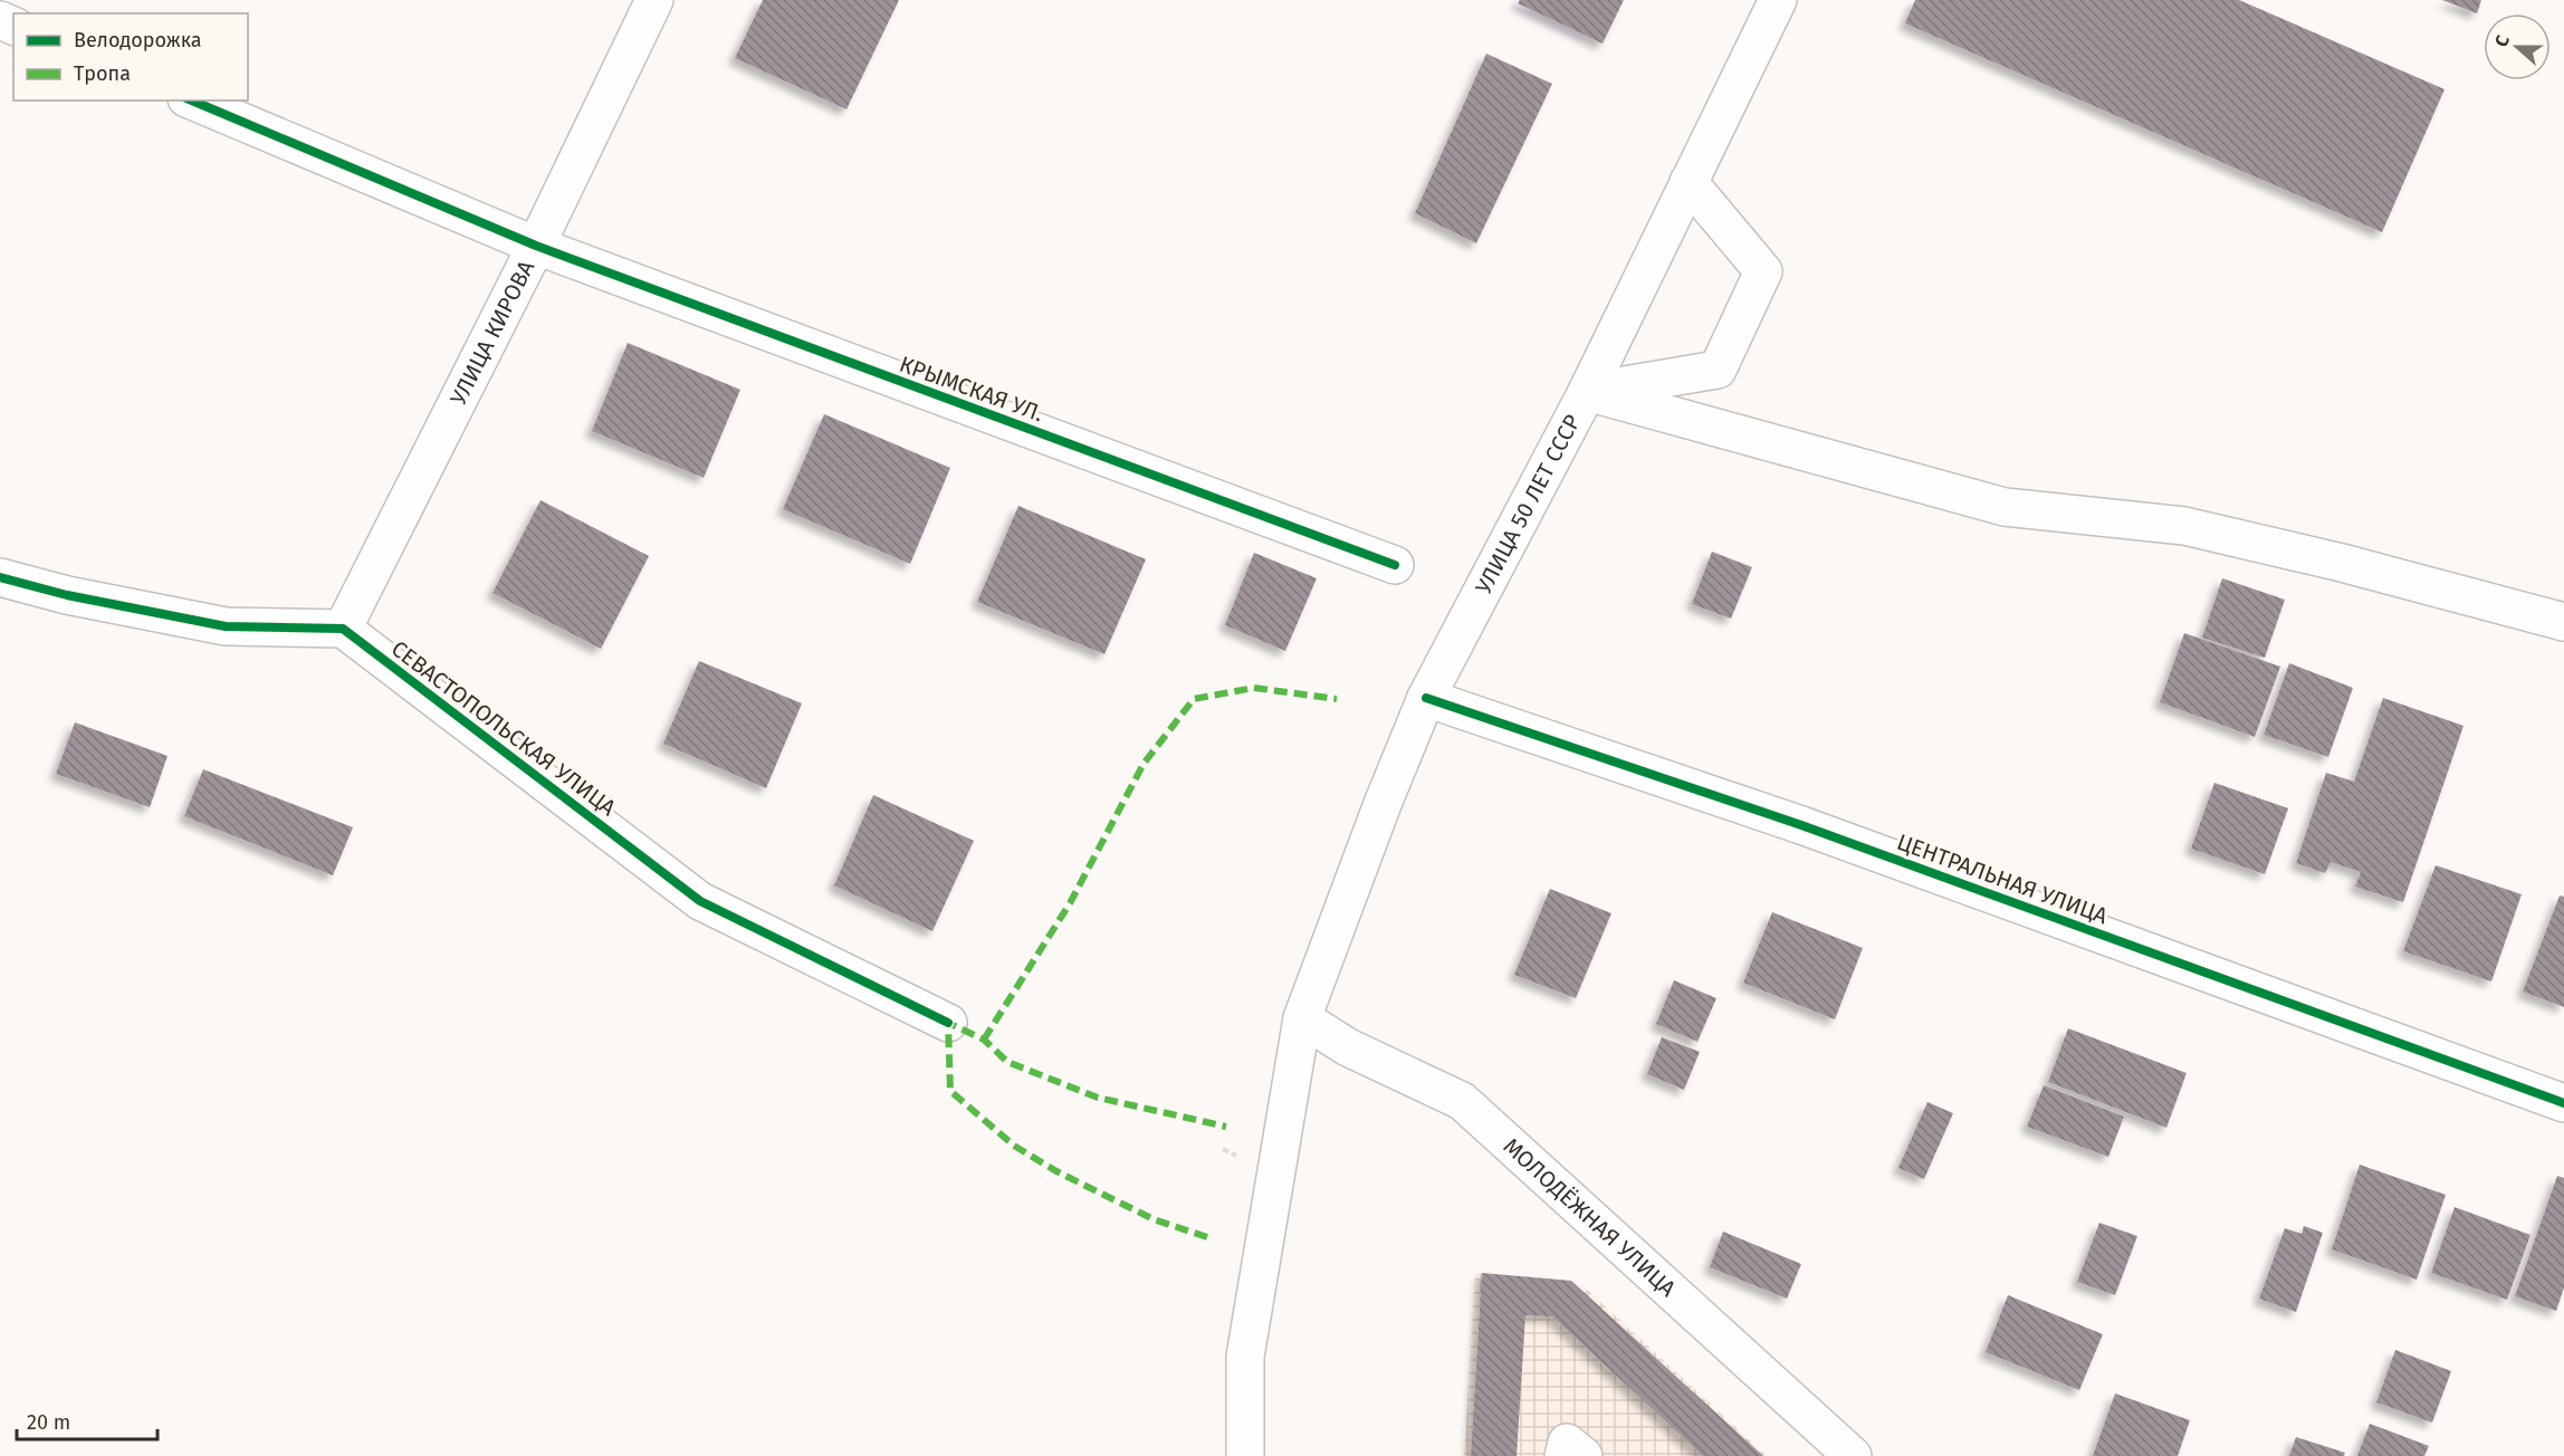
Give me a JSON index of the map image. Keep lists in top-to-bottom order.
{
  "streets": {
    "street": [
      "УЛИЦА КИРОВА",
      "КРЫМСКАЯ УЛ.",
      "УЛИЦА 50 ЛЕТ СССР",
      "СЕВАСТОПОЛЬСКАЯ УЛИЦА",
      "ЦЕНТРАЛЬНАЯ УЛИЦА",
      "МОЛОДЁЖНАЯ УЛИЦА"
    ]
  },
  "crossings": [
    ["УЛИЦА КИРОВА", "КРЫМСКАЯ УЛ."],
    ["УЛИЦА КИРОВА", "СЕВАСТОПОЛЬСКАЯ УЛИЦА"],
    ["УЛИЦА 50 ЛЕТ СССР", "ЦЕНТРАЛЬНАЯ УЛИЦА"],
    ["УЛИЦА 50 ЛЕТ СССР", "МОЛОДЁЖНАЯ УЛИЦА"]
  ],
  "legend": ["Велодорожка", "Тропа"],
  "scale_bar": "20 m",
  "north": "left"
}
